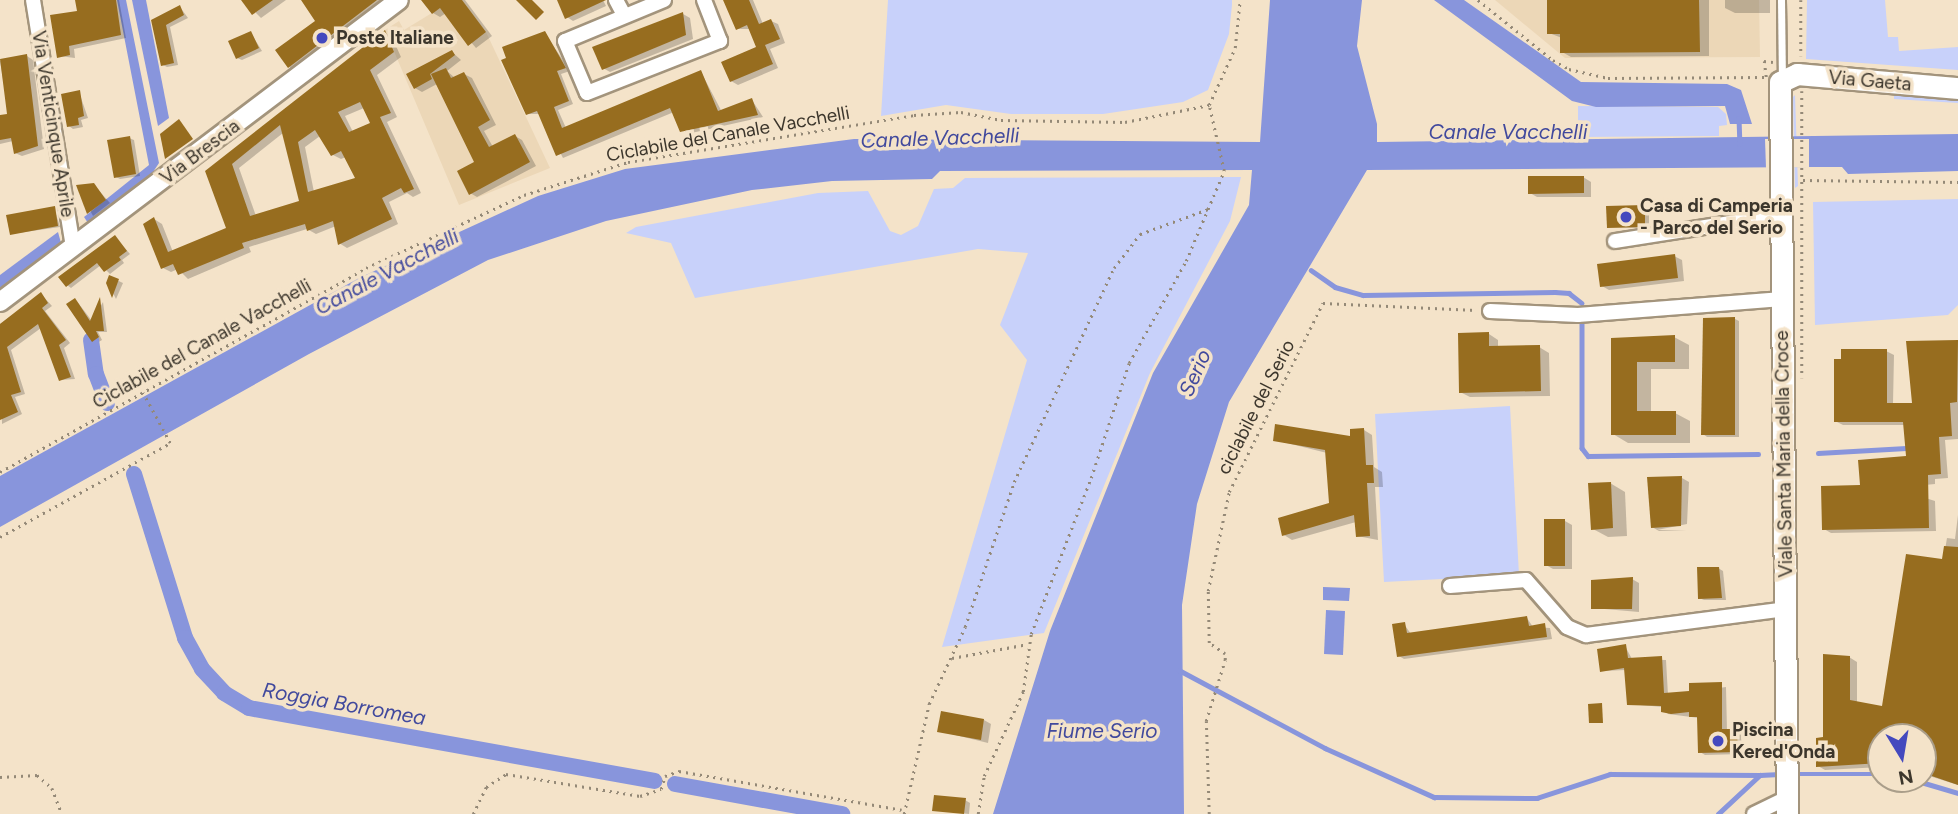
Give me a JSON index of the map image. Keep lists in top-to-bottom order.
{
  "streets": {
    "main road": ["Via Gaeta", "Viale Santa Maria della Croce"],
    "street": ["Via Venticinque Aprile", "Via Brescia"],
    "path": ["Ciclabile del Canale Vacchelli", "ciclabile del Serio"]
  },
  "crossings": [
    ["Via Gaeta", "Viale Santa Maria della Croce"],
    ["Via Venticinque Aprile", "Via Brescia"]
  ],
  "water": [
    "Canale Vacchelli",
    "Serio",
    "Roggia Borromea",
    "Fiume Serio"
  ],
  "places": ["Poste Italiane", "Casa di Camperia - Parco del Serio", "Piscina Kered'Onda"],
  "north": "bottom"
}
